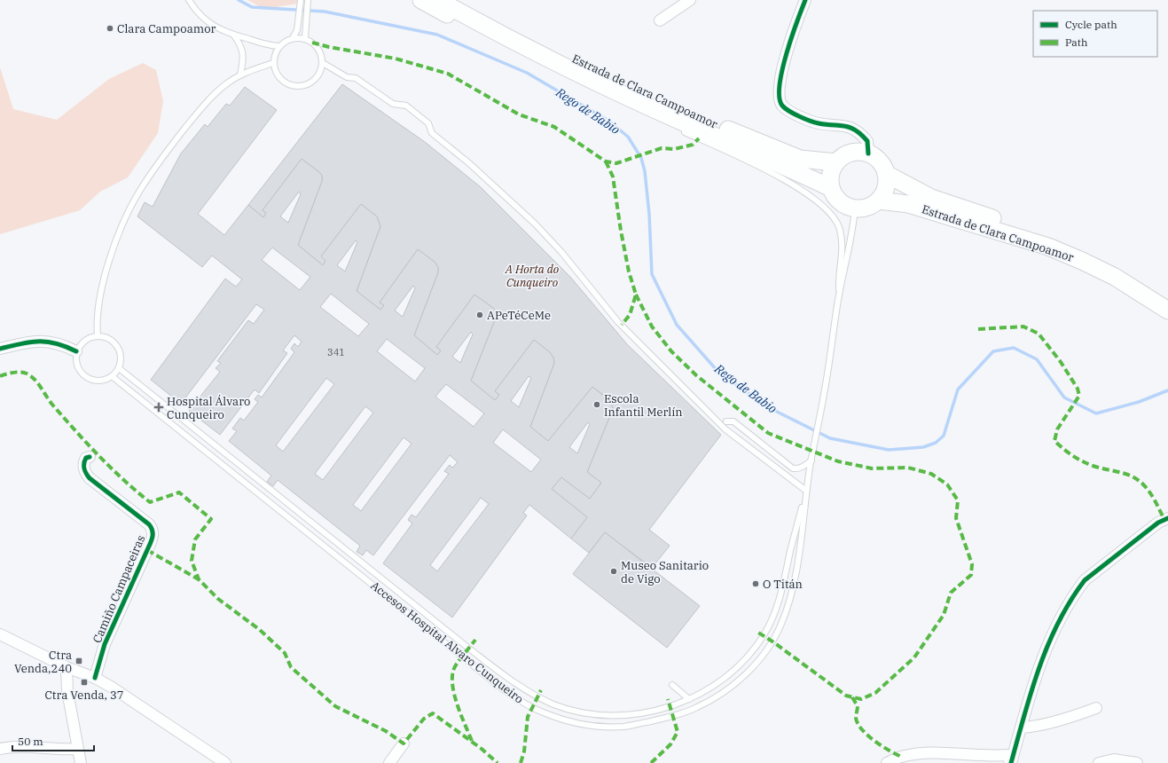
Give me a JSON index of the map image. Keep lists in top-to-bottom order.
{
  "streets": {
    "main road": ["Estrada de Clara Campoamor"],
    "street": ["Camiño Campaceiras"],
    "lane": ["Accesos Hospital Alvaro Cunqueiro"]
  },
  "crossings": [
    ["Estrada de Clara Campoamor", "Accesos Hospital Alvaro Cunqueiro"]
  ],
  "water": ["Rego de Babio"],
  "parks": ["A Horta do Cunqueiro"],
  "places": {
    "other": [
      "Clara Campoamor",
      "APeTéCeMe",
      "Escola Infantil Merlín",
      "Museo Sanitario de Vigo",
      "O Titán"
    ],
    "health": ["Hospital Álvaro Cunqueiro"],
    "transit": ["Ctra Venda,240", "Ctra Venda, 37"]
  },
  "house_numbers": ["341"],
  "legend": ["Cycle path", "Path"],
  "scale_bar": "50 m"
}
